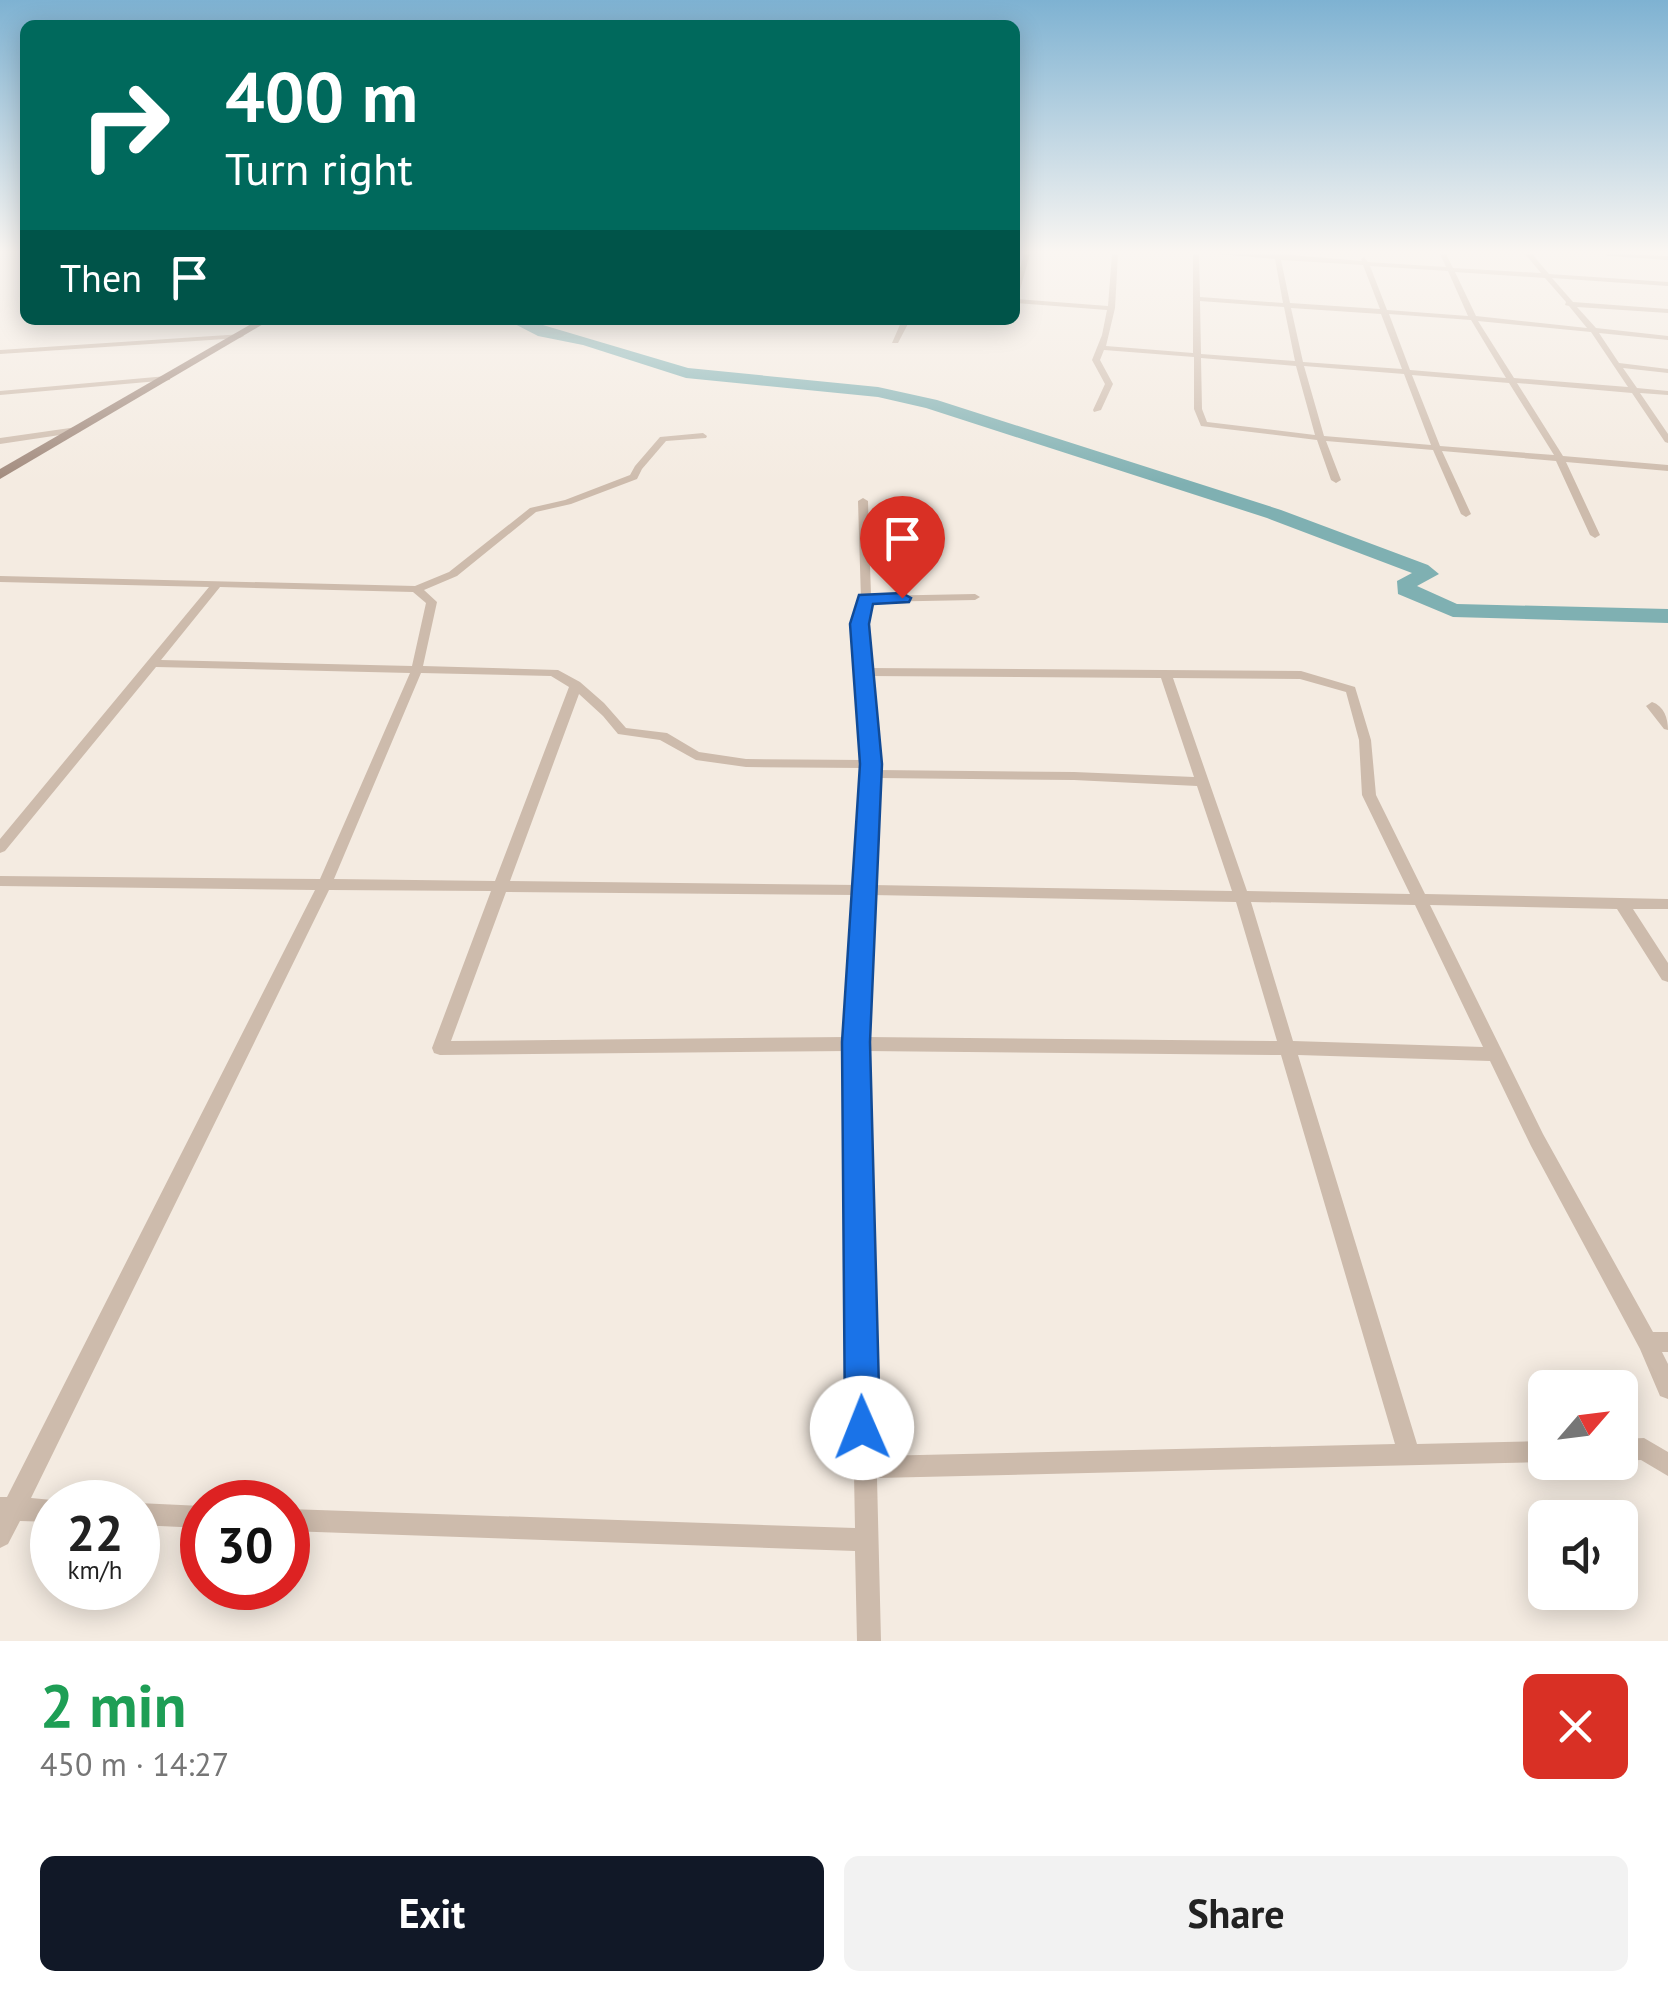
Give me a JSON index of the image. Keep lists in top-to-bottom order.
{
  "north": "top right",
  "page": {
    "turn": ["400 m", "Turn right"],
    "then": "Then",
    "speed": "22 km/h",
    "limit": "30",
    "heading": ["2 min", "450 m · 14:27"],
    "buttons": ["Exit", "Share"]
  }
}
